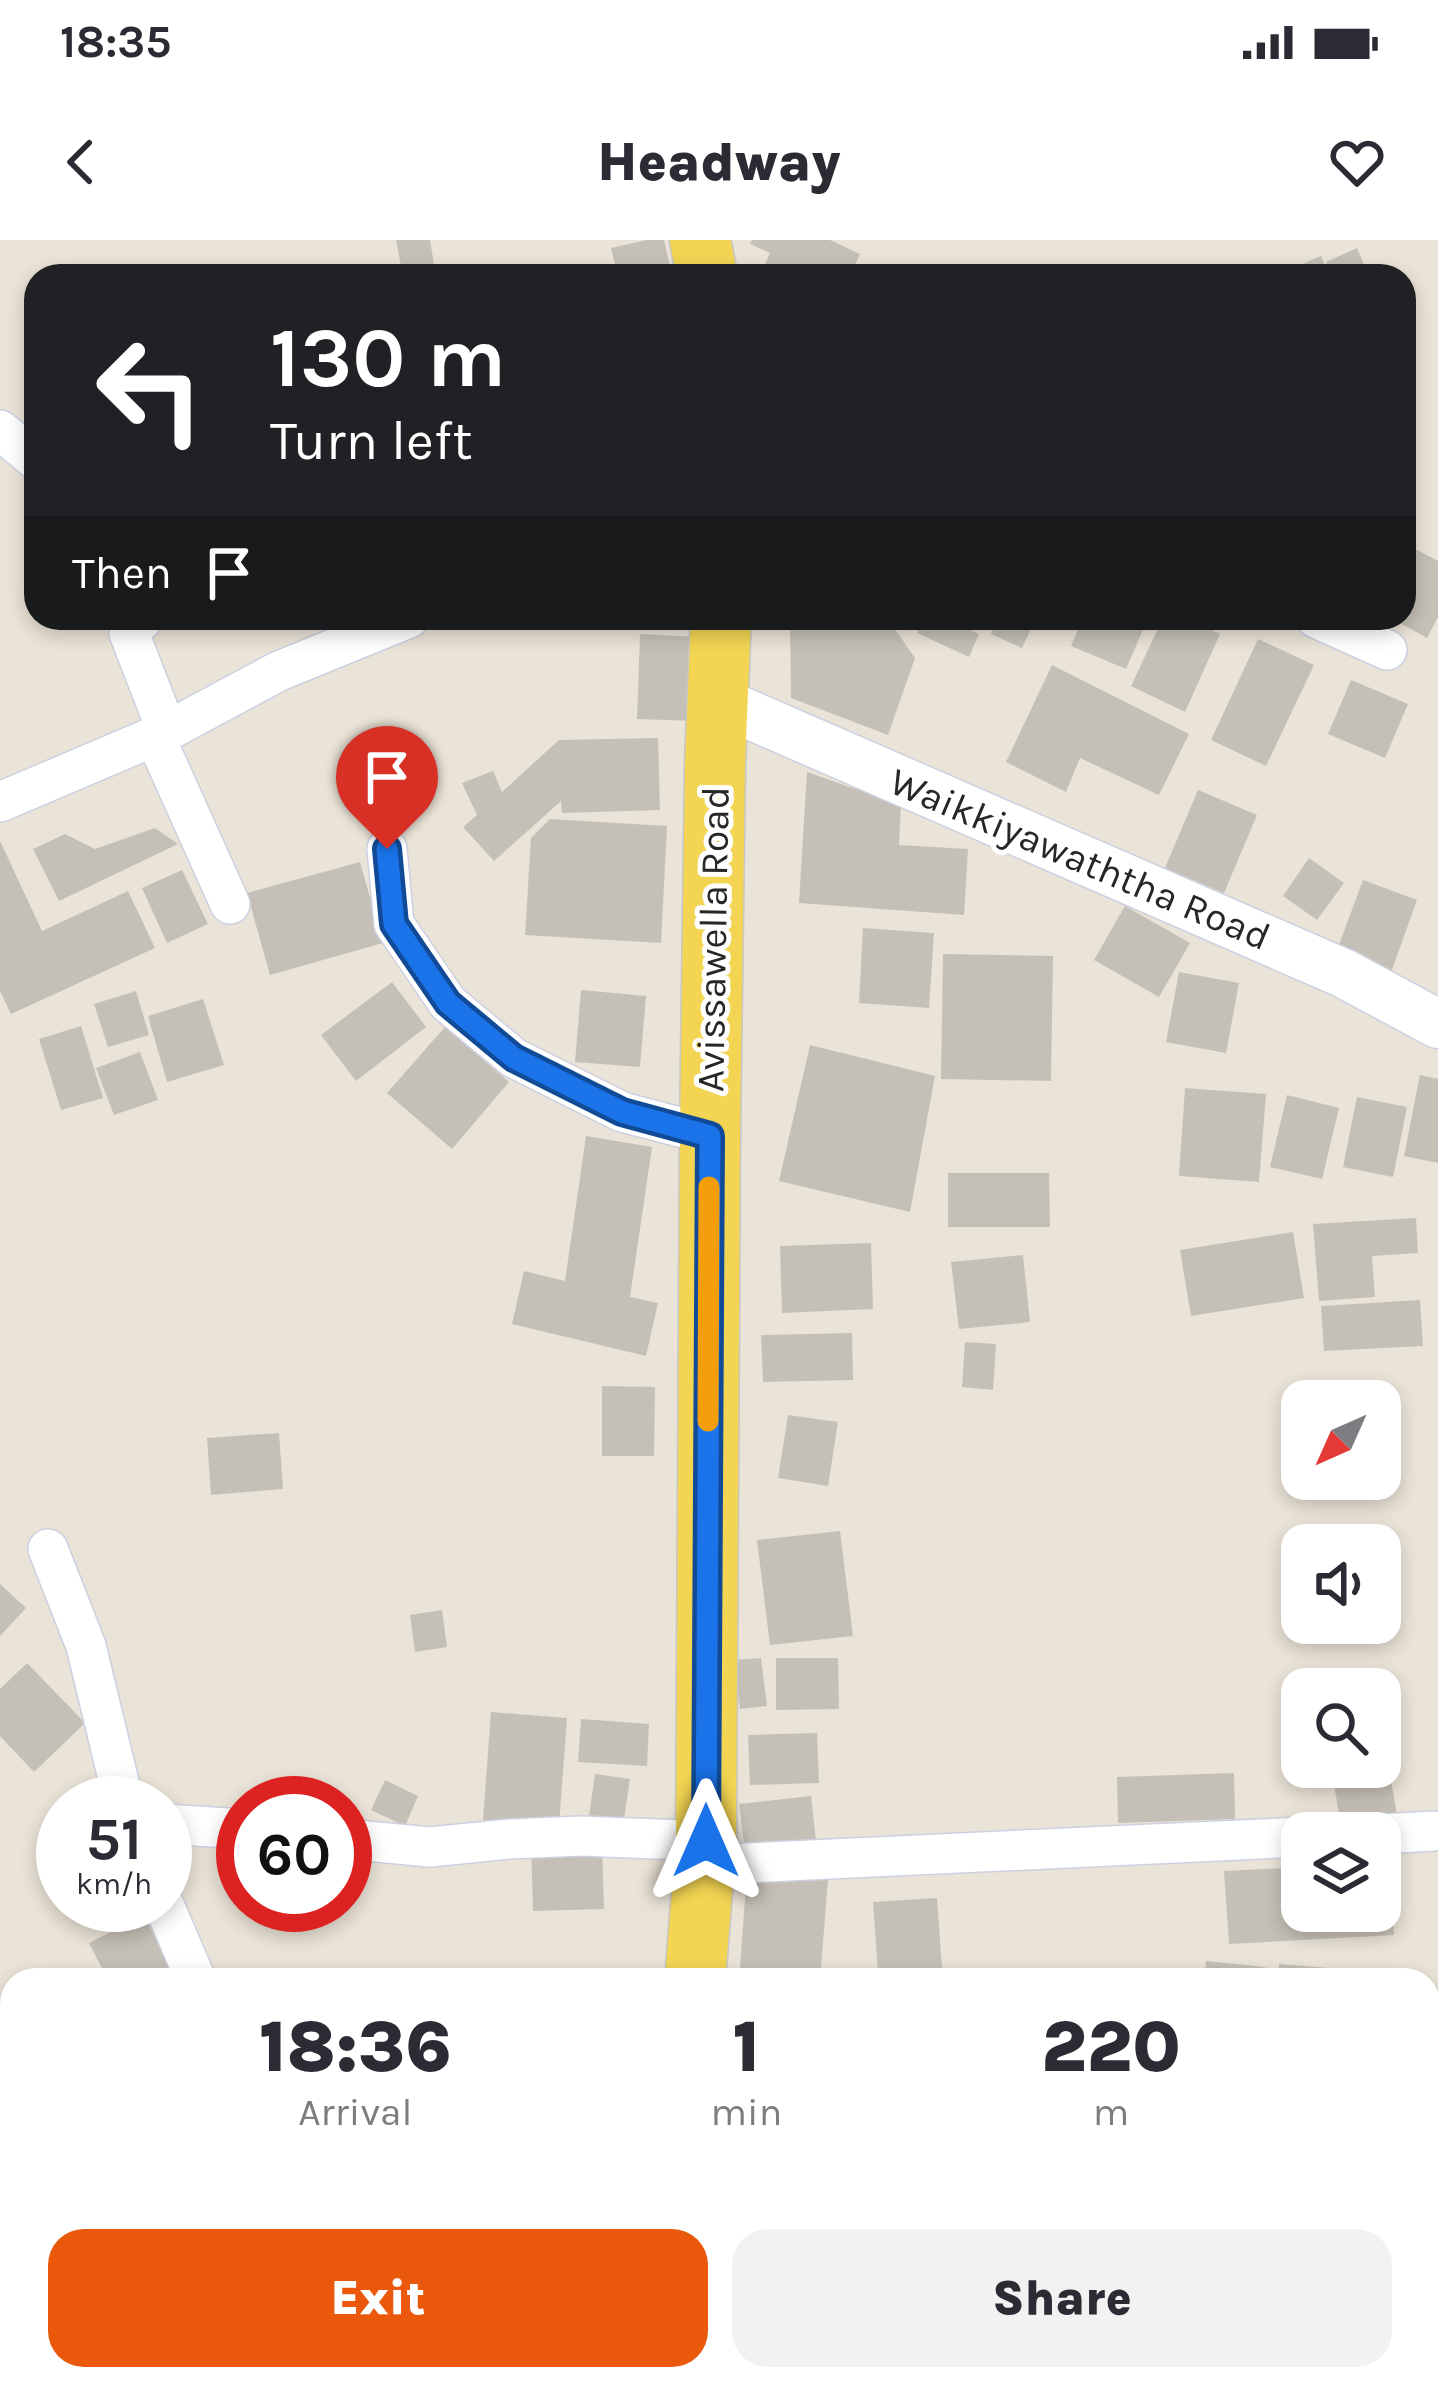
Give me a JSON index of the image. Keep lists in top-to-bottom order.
{
  "streets": {
    "main road": ["Avissawella Road"],
    "street": ["Waikkiyawaththa Road"]
  },
  "crossings": [
    ["Waikkiyawaththa Road", "Avissawella Road"]
  ],
  "north": "bottom left",
  "page": {
    "status": "18:35",
    "header": "Headway",
    "turn": ["130 m", "Turn left"],
    "then": "Then",
    "speed": "51 km/h",
    "limit": "60",
    "eta": [
      "18:36",
      "Arrival",
      "1",
      "min",
      "220",
      "m"
    ],
    "buttons": ["Exit", "Share"]
  }
}
